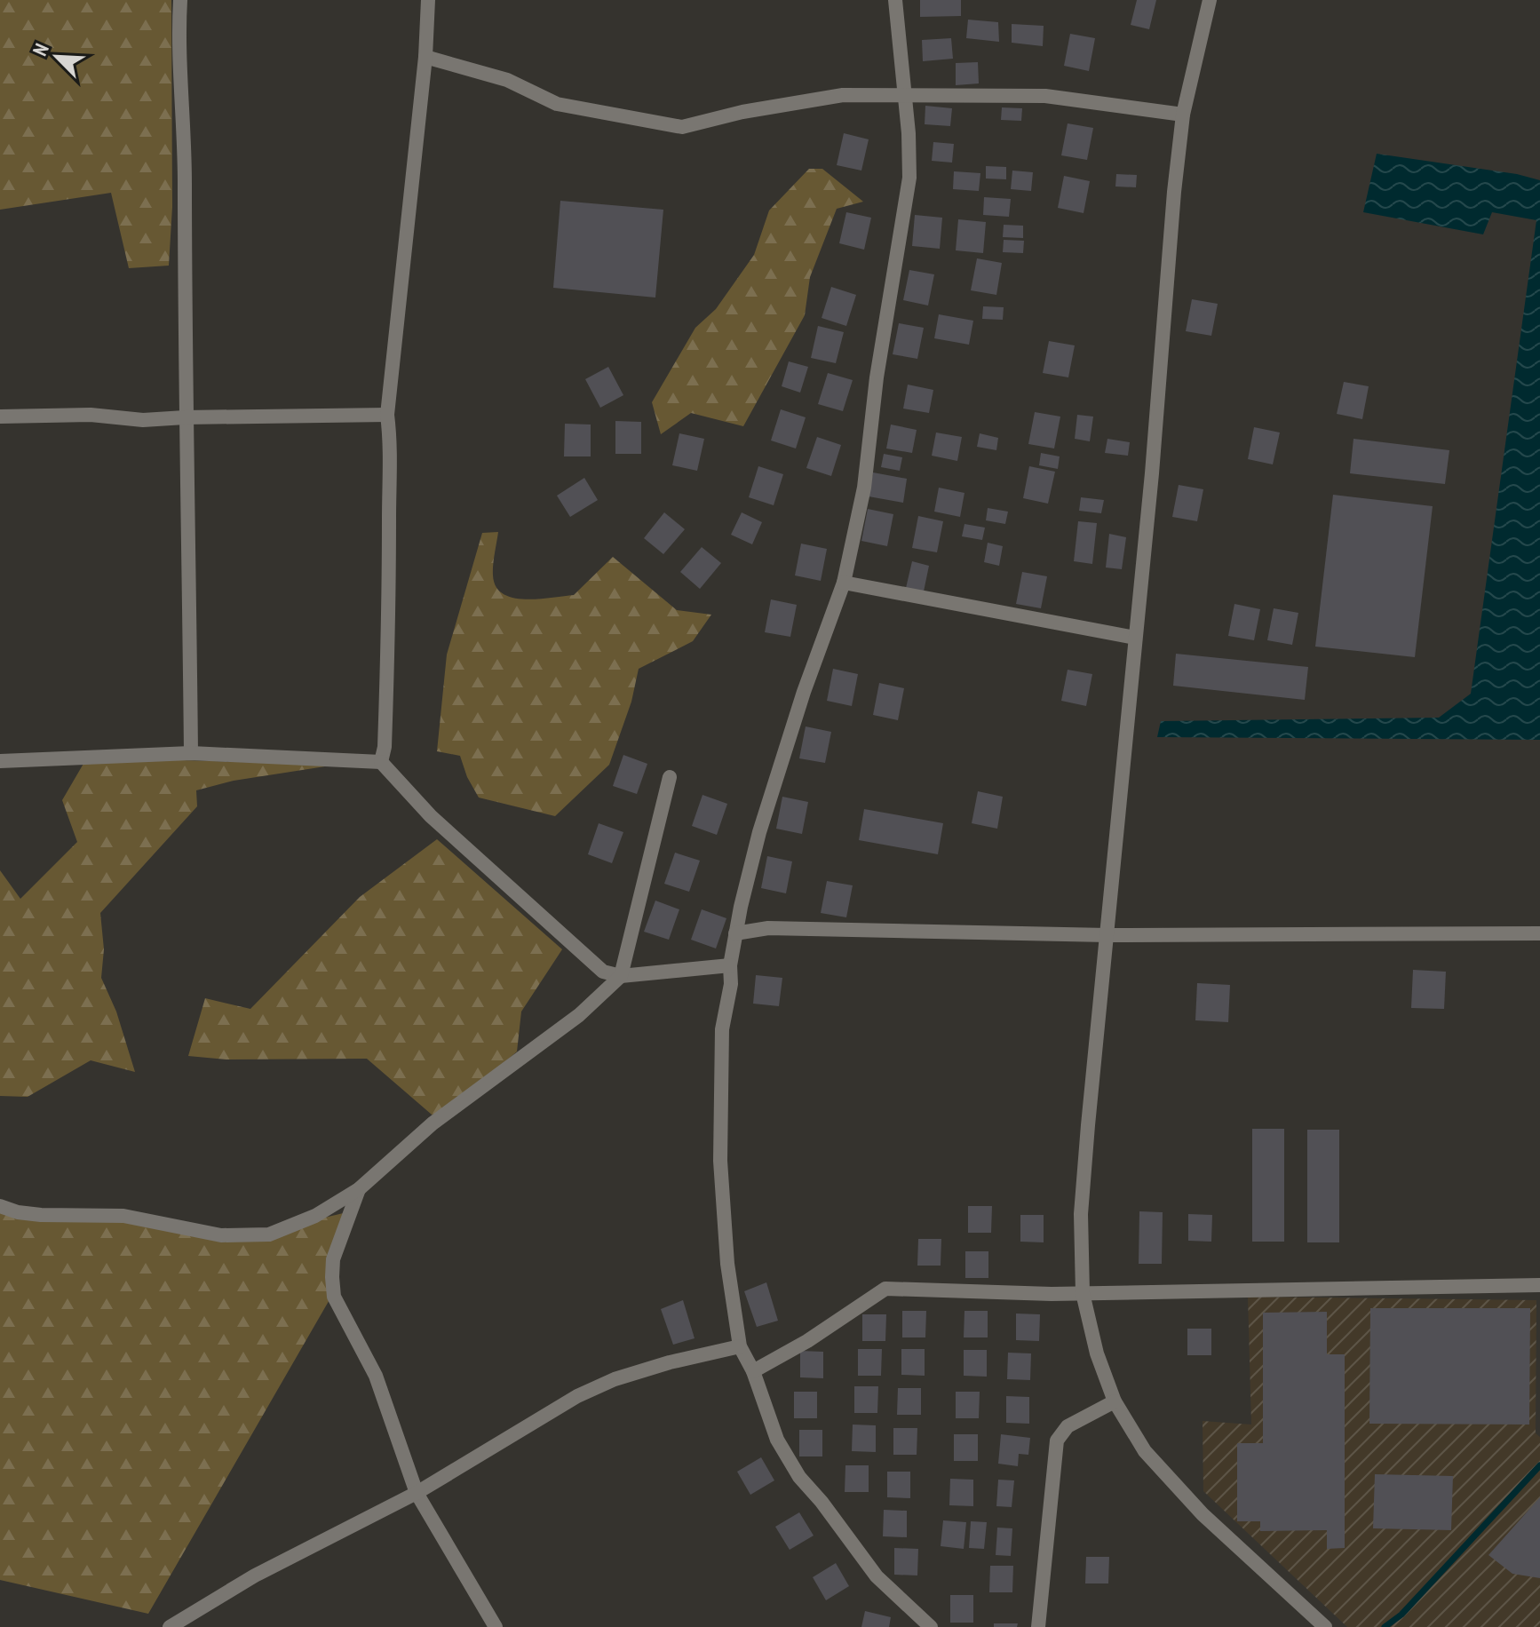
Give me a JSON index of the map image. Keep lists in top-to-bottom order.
{
  "north": "top left"
}
